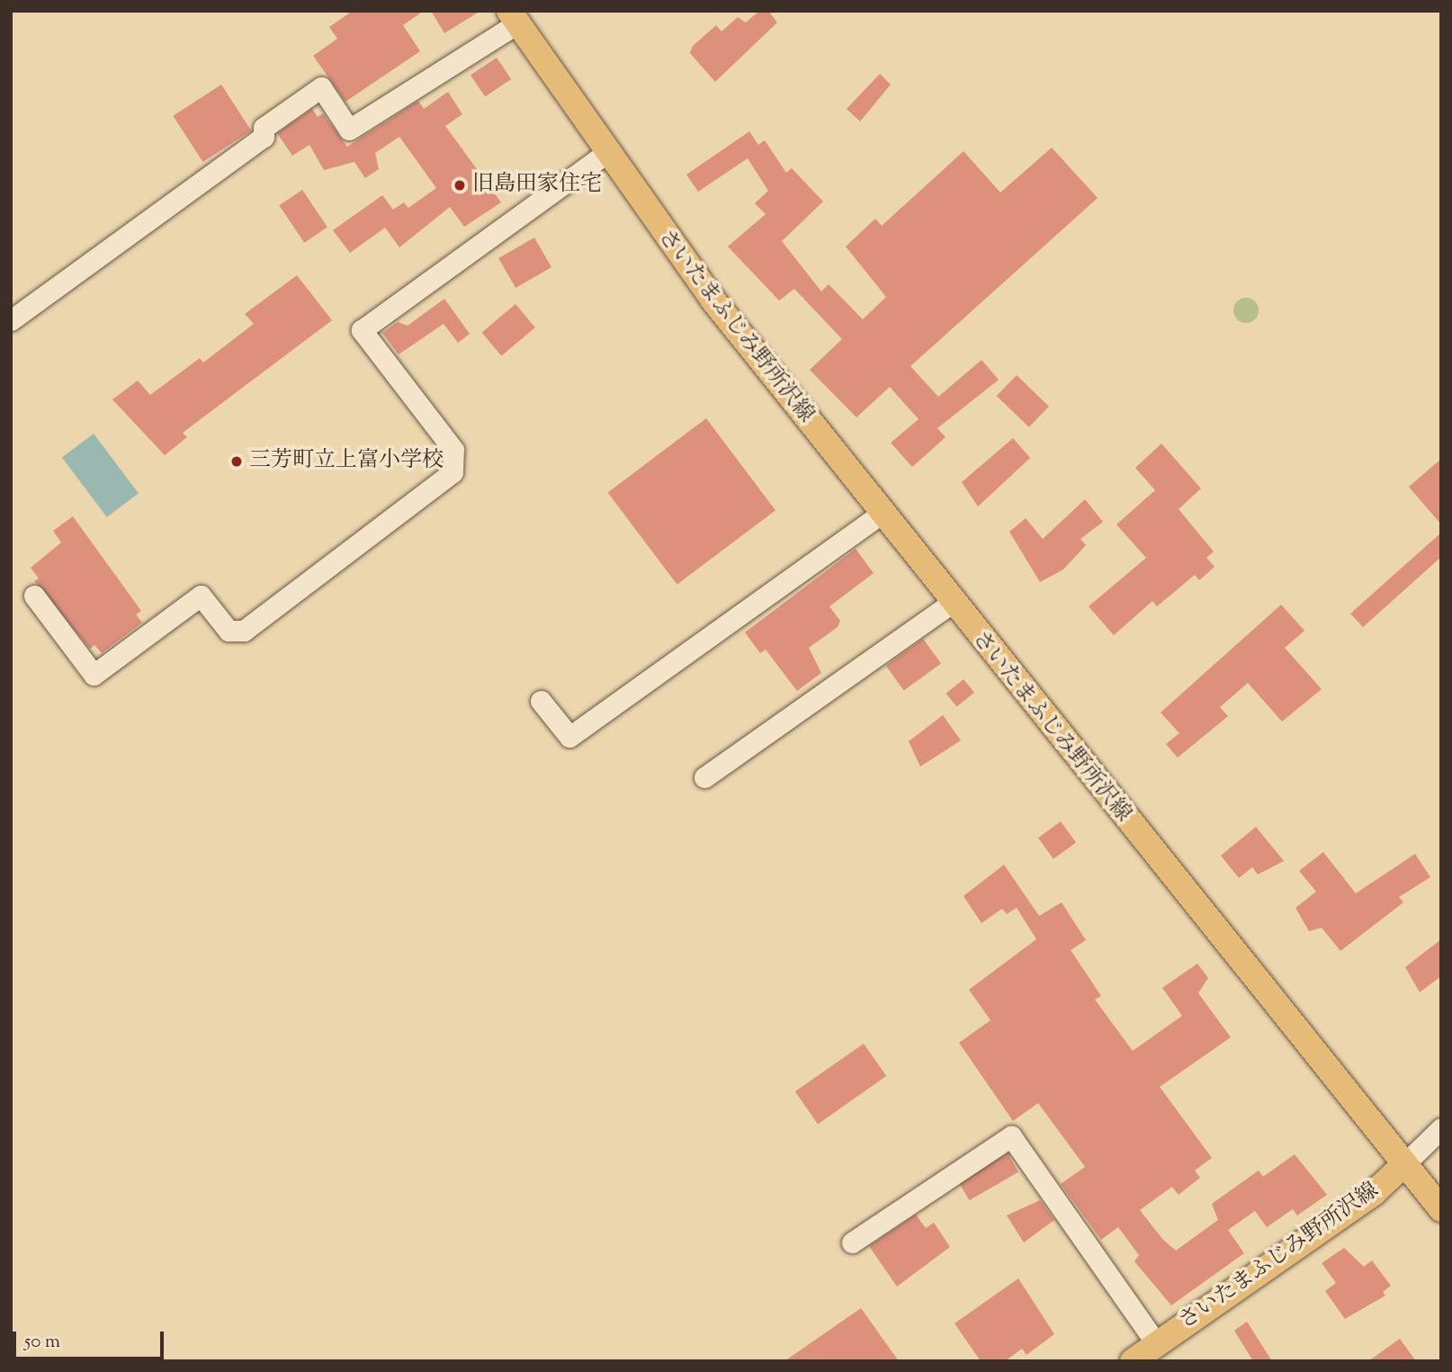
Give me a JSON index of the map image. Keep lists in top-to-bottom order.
{
  "streets": {
    "main road": ["さいたまふじみ野所沢線"]
  },
  "places": ["旧島田家住宅", "三芳町立上富小学校"],
  "scale_bar": "50 m"
}
